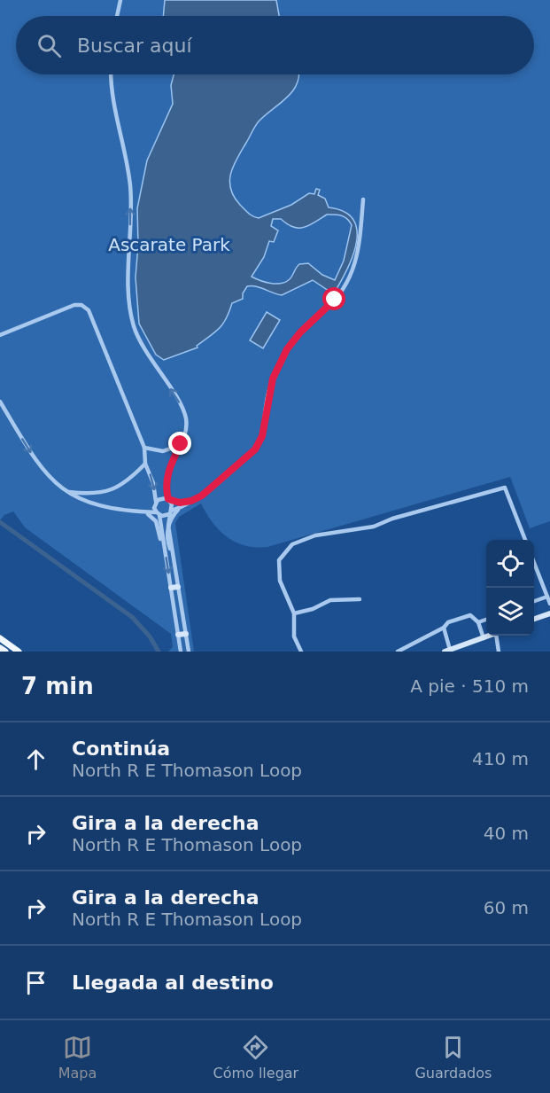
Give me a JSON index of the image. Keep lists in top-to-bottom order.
{
  "parks": ["Ascarate Park"],
  "page": {
    "search": "Buscar aquí",
    "heading": ["7 min", "A pie · 510 m"],
    "list": [
      ["Continúa", "North R E Thomason Loop", "410 m"],
      ["Gira a la derecha", "North R E Thomason Loop", "40 m"],
      ["Gira a la derecha", "North R E Thomason Loop", "60 m"],
      "Llegada al destino"
    ],
    "nav": ["Mapa", "Cómo llegar", "Guardados"]
  }
}
